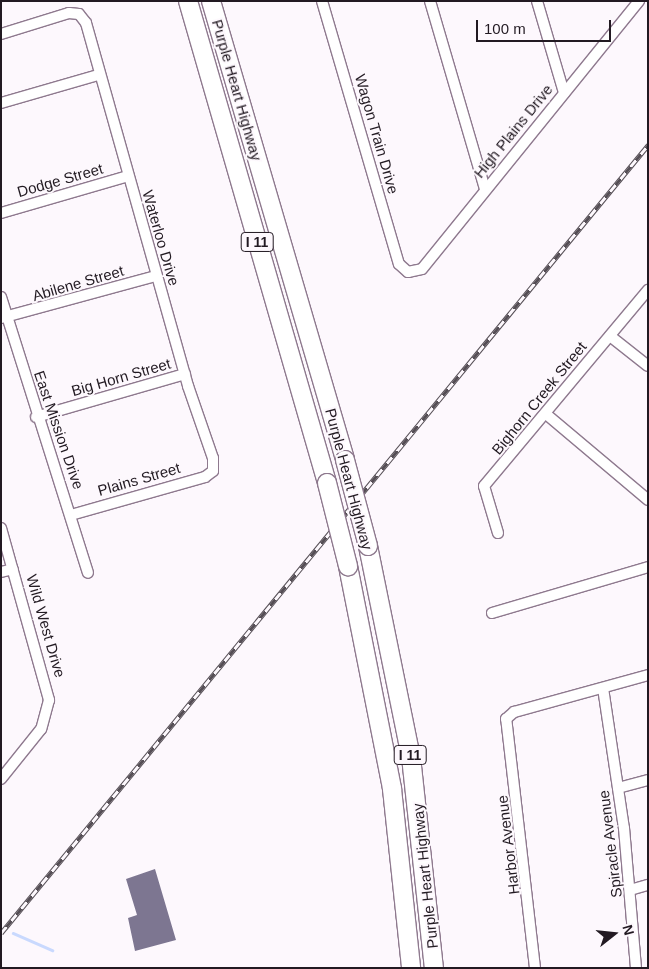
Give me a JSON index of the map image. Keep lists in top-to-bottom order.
{
  "streets": {
    "highway": ["Purple Heart Highway", "I 11"],
    "street": [
      "High Plains Drive",
      "Wagon Train Drive",
      "Dodge Street",
      "Waterloo Drive",
      "Abilene Street",
      "Big Horn Street",
      "Bighorn Creek Street",
      "East Mission Drive",
      "Plains Street",
      "Wild West Drive",
      "Spiracle Avenue",
      "Harbor Avenue"
    ]
  },
  "crossings": [
    ["High Plains Drive", "Wagon Train Drive"],
    ["Dodge Street", "Waterloo Drive"],
    ["Waterloo Drive", "Abilene Street"],
    ["Waterloo Drive", "Big Horn Street"],
    ["Waterloo Drive", "Plains Street"],
    ["Abilene Street", "East Mission Drive"],
    ["Big Horn Street", "East Mission Drive"],
    ["East Mission Drive", "Plains Street"],
    ["Spiracle Avenue", "Harbor Avenue"]
  ],
  "scale_bar": "100 m",
  "north": "right"
}
